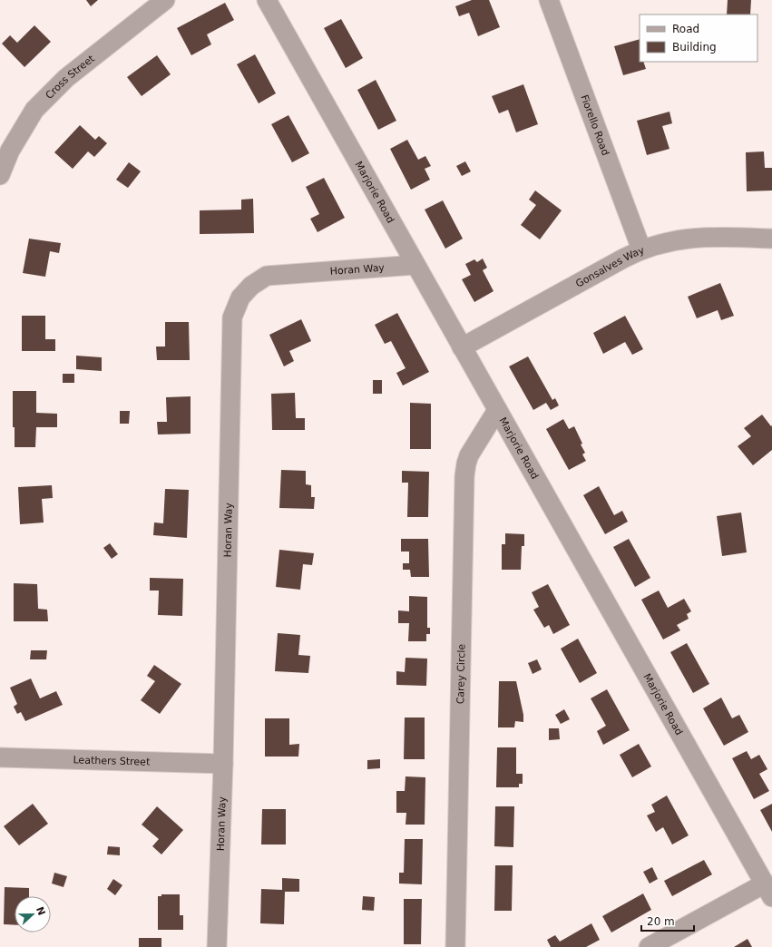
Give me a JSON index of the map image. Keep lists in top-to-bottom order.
{
  "streets": {
    "street": [
      "Cross Street",
      "Fiorello Road",
      "Marjorie Road",
      "Gonsalves Way",
      "Horan Way",
      "Carey Circle",
      "Leathers Street"
    ]
  },
  "crossings": [
    ["Fiorello Road", "Gonsalves Way"],
    ["Marjorie Road", "Gonsalves Way"],
    ["Marjorie Road", "Horan Way"],
    ["Marjorie Road", "Carey Circle"],
    ["Horan Way", "Leathers Street"]
  ],
  "legend": ["Road", "Building"],
  "scale_bar": "20 m",
  "north": "right"
}
